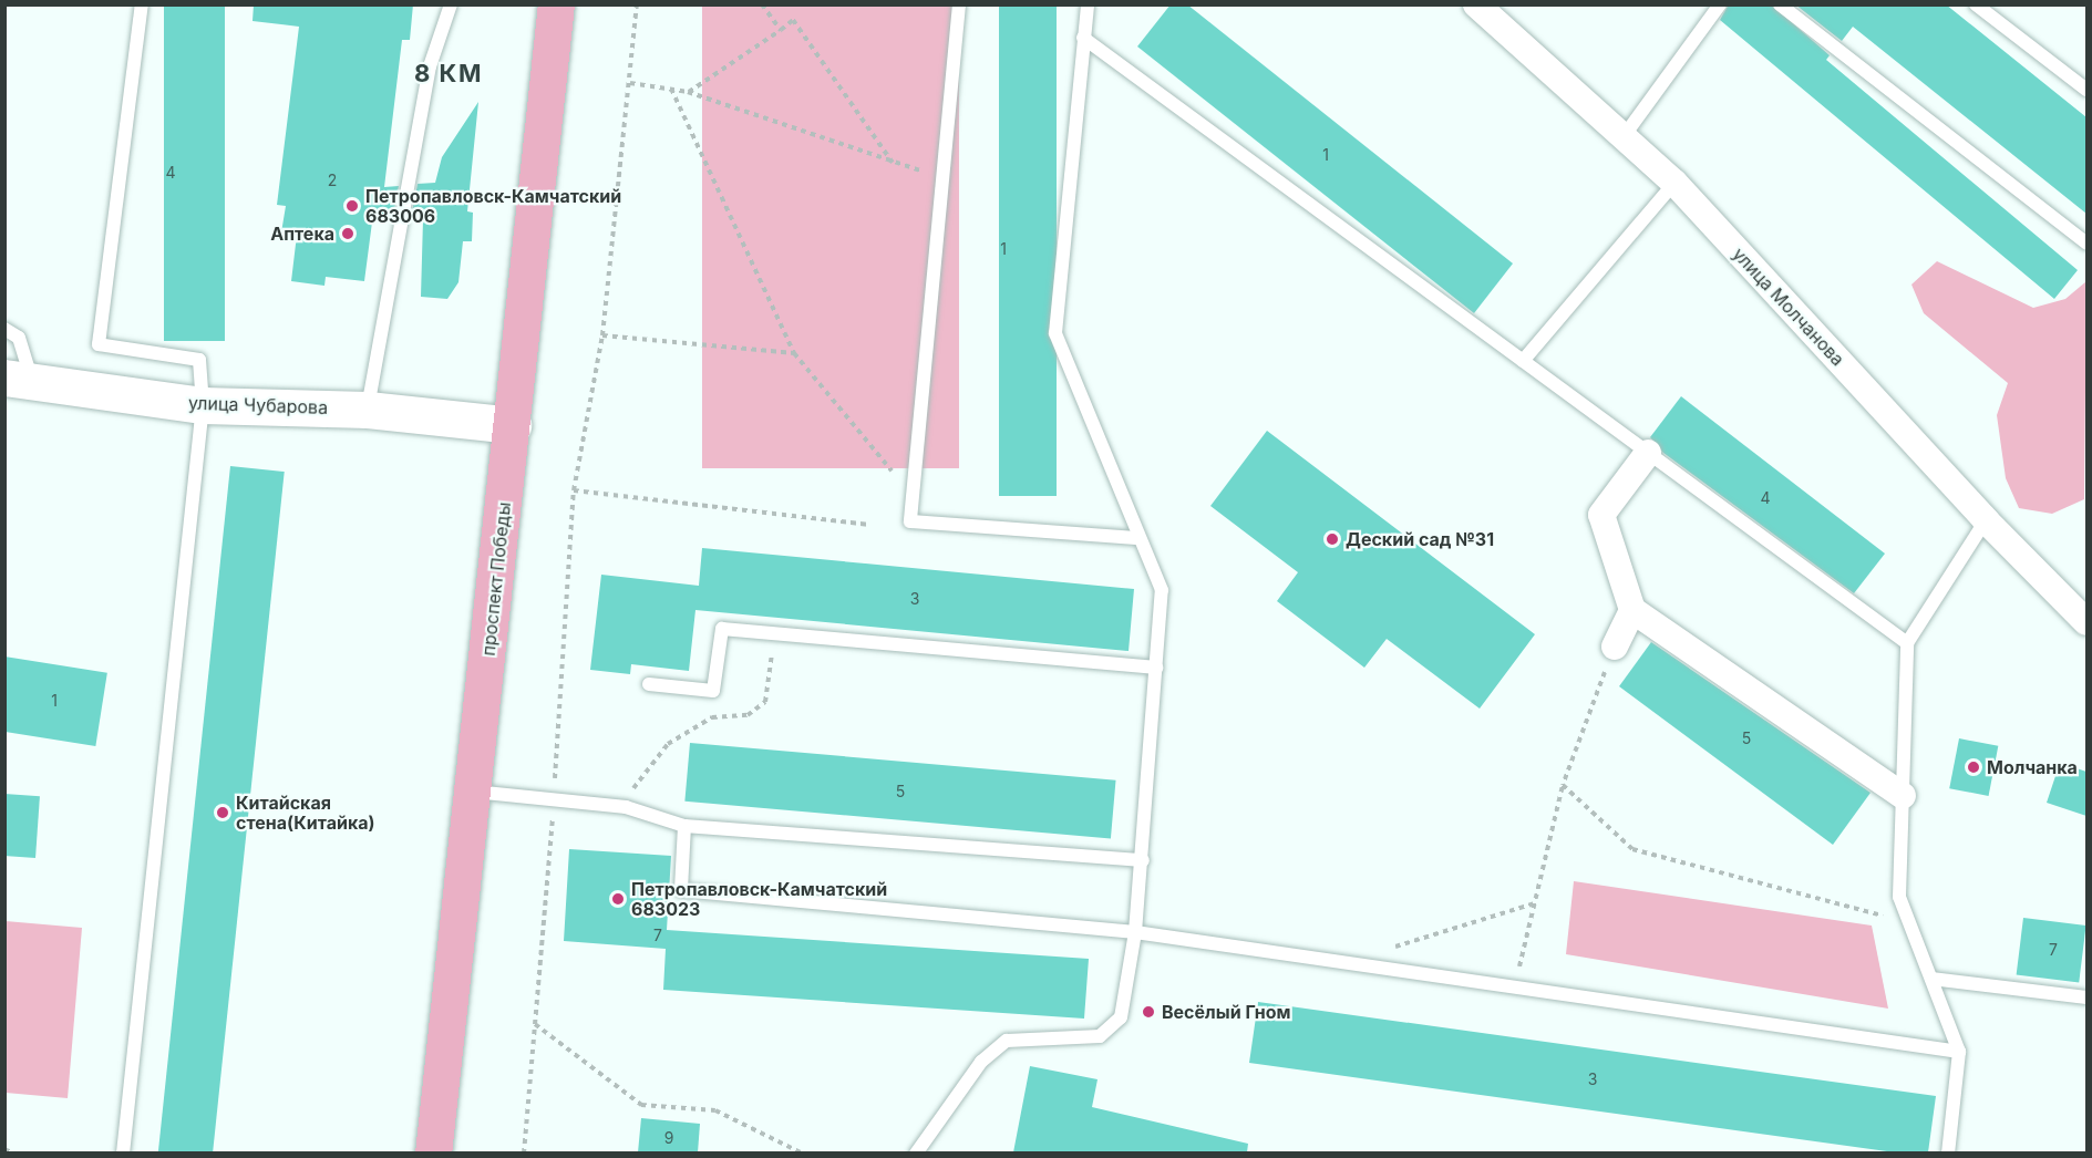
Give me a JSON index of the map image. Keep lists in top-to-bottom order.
{
  "streets": {
    "main road": ["проспект Победы"],
    "street": ["улица Молчанова", "улица Чубарова"]
  },
  "crossings": [
    ["улица Чубарова", "проспект Победы"]
  ],
  "districts": ["8 КМ"],
  "places": [
    "Петропавловск-Камчатский 683006",
    "Аптека",
    "Деский сад №31",
    "Молчанка",
    "Китайская стена(Китайка)",
    "Петропавловск-Камчатский 683023",
    "Весёлый Гном"
  ],
  "house_numbers": [
    "1",
    "4",
    "2",
    "1",
    "4",
    "3",
    "1",
    "5",
    "5",
    "7",
    "7",
    "3",
    "9"
  ]
}
